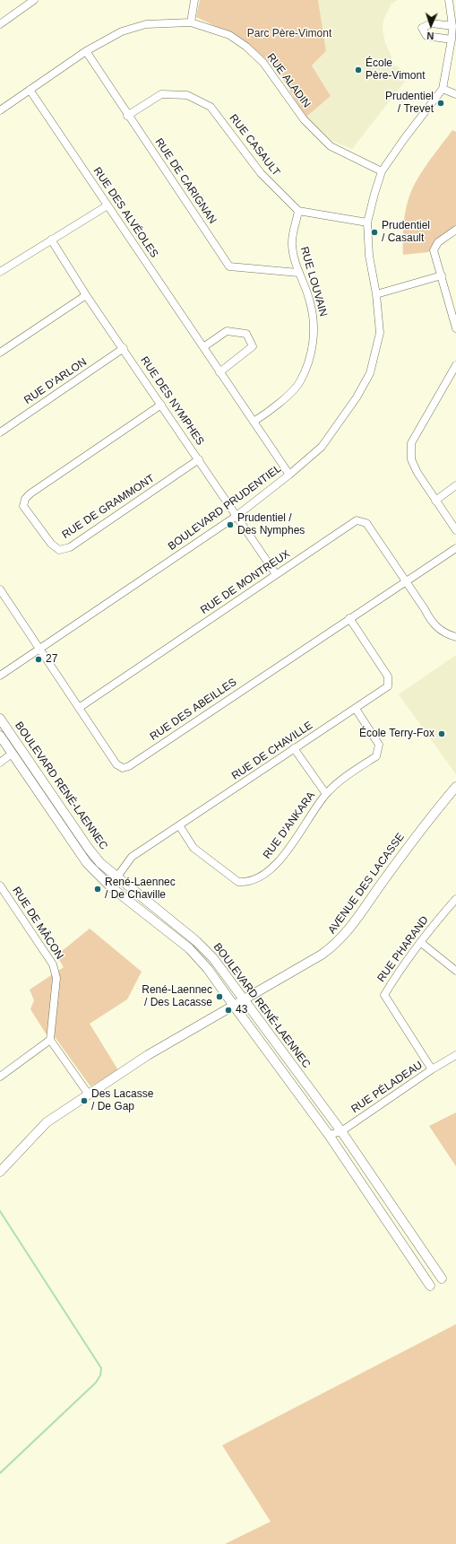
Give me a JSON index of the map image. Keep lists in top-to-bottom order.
{
  "streets": {
    "street": [
      "RUE ALADIN",
      "RUE CASAULT",
      "RUE DE CARIGNAN",
      "RUE DES ALVÉOLES",
      "RUE LOUVAIN",
      "RUE D'ARLON",
      "RUE DES NYMPHES",
      "RUE DE GRAMMONT",
      "BOULEVARD PRUDENTIEL",
      "RUE DE MONTREUX",
      "RUE DES ABEILLES",
      "RUE DE CHAVILLE",
      "BOULEVARD RENÉ-LAENNEC",
      "RUE D'ANKARA",
      "AVENUE DES LACASSE",
      "RUE DE MÂCON",
      "RUE PHARAND",
      "RUE PÉLADEAU"
    ]
  },
  "crossings": [
    ["RUE ALADIN", "RUE DE CARIGNAN"],
    ["RUE ALADIN", "RUE DES ALVÉOLES"],
    ["RUE ALADIN", "BOULEVARD PRUDENTIEL"],
    ["RUE CASAULT", "RUE DE CARIGNAN"],
    ["RUE CASAULT", "RUE LOUVAIN"],
    ["RUE DE CARIGNAN", "RUE LOUVAIN"],
    ["RUE DES ALVÉOLES", "RUE LOUVAIN"],
    ["RUE DES ALVÉOLES", "BOULEVARD PRUDENTIEL"],
    ["RUE D'ARLON", "RUE DES NYMPHES"],
    ["RUE DES NYMPHES", "RUE DE GRAMMONT"],
    ["RUE DES NYMPHES", "BOULEVARD PRUDENTIEL"],
    ["RUE DES NYMPHES", "RUE DE MONTREUX"],
    ["BOULEVARD PRUDENTIEL", "RUE DES ABEILLES"],
    ["RUE DE MONTREUX", "RUE DES ABEILLES"],
    ["RUE DES ABEILLES", "RUE DE CHAVILLE"],
    ["RUE DE CHAVILLE", "BOULEVARD RENÉ-LAENNEC"],
    ["RUE DE CHAVILLE", "RUE D'ANKARA"],
    ["BOULEVARD RENÉ-LAENNEC", "AVENUE DES LACASSE"],
    ["BOULEVARD RENÉ-LAENNEC", "RUE PÉLADEAU"],
    ["RUE PHARAND", "RUE PÉLADEAU"]
  ],
  "parks": ["Parc Père-Vimont"],
  "places": [
    "École Père-Vimont",
    "Prudentiel / Trevet",
    "Prudentiel / Casault",
    "Prudentiel / Des Nymphes",
    "27",
    "École Terry-Fox",
    "René-Laennec / De Chaville",
    "René-Laennec / Des Lacasse",
    "43",
    "Des Lacasse / De Gap"
  ],
  "north": "bottom"
}
